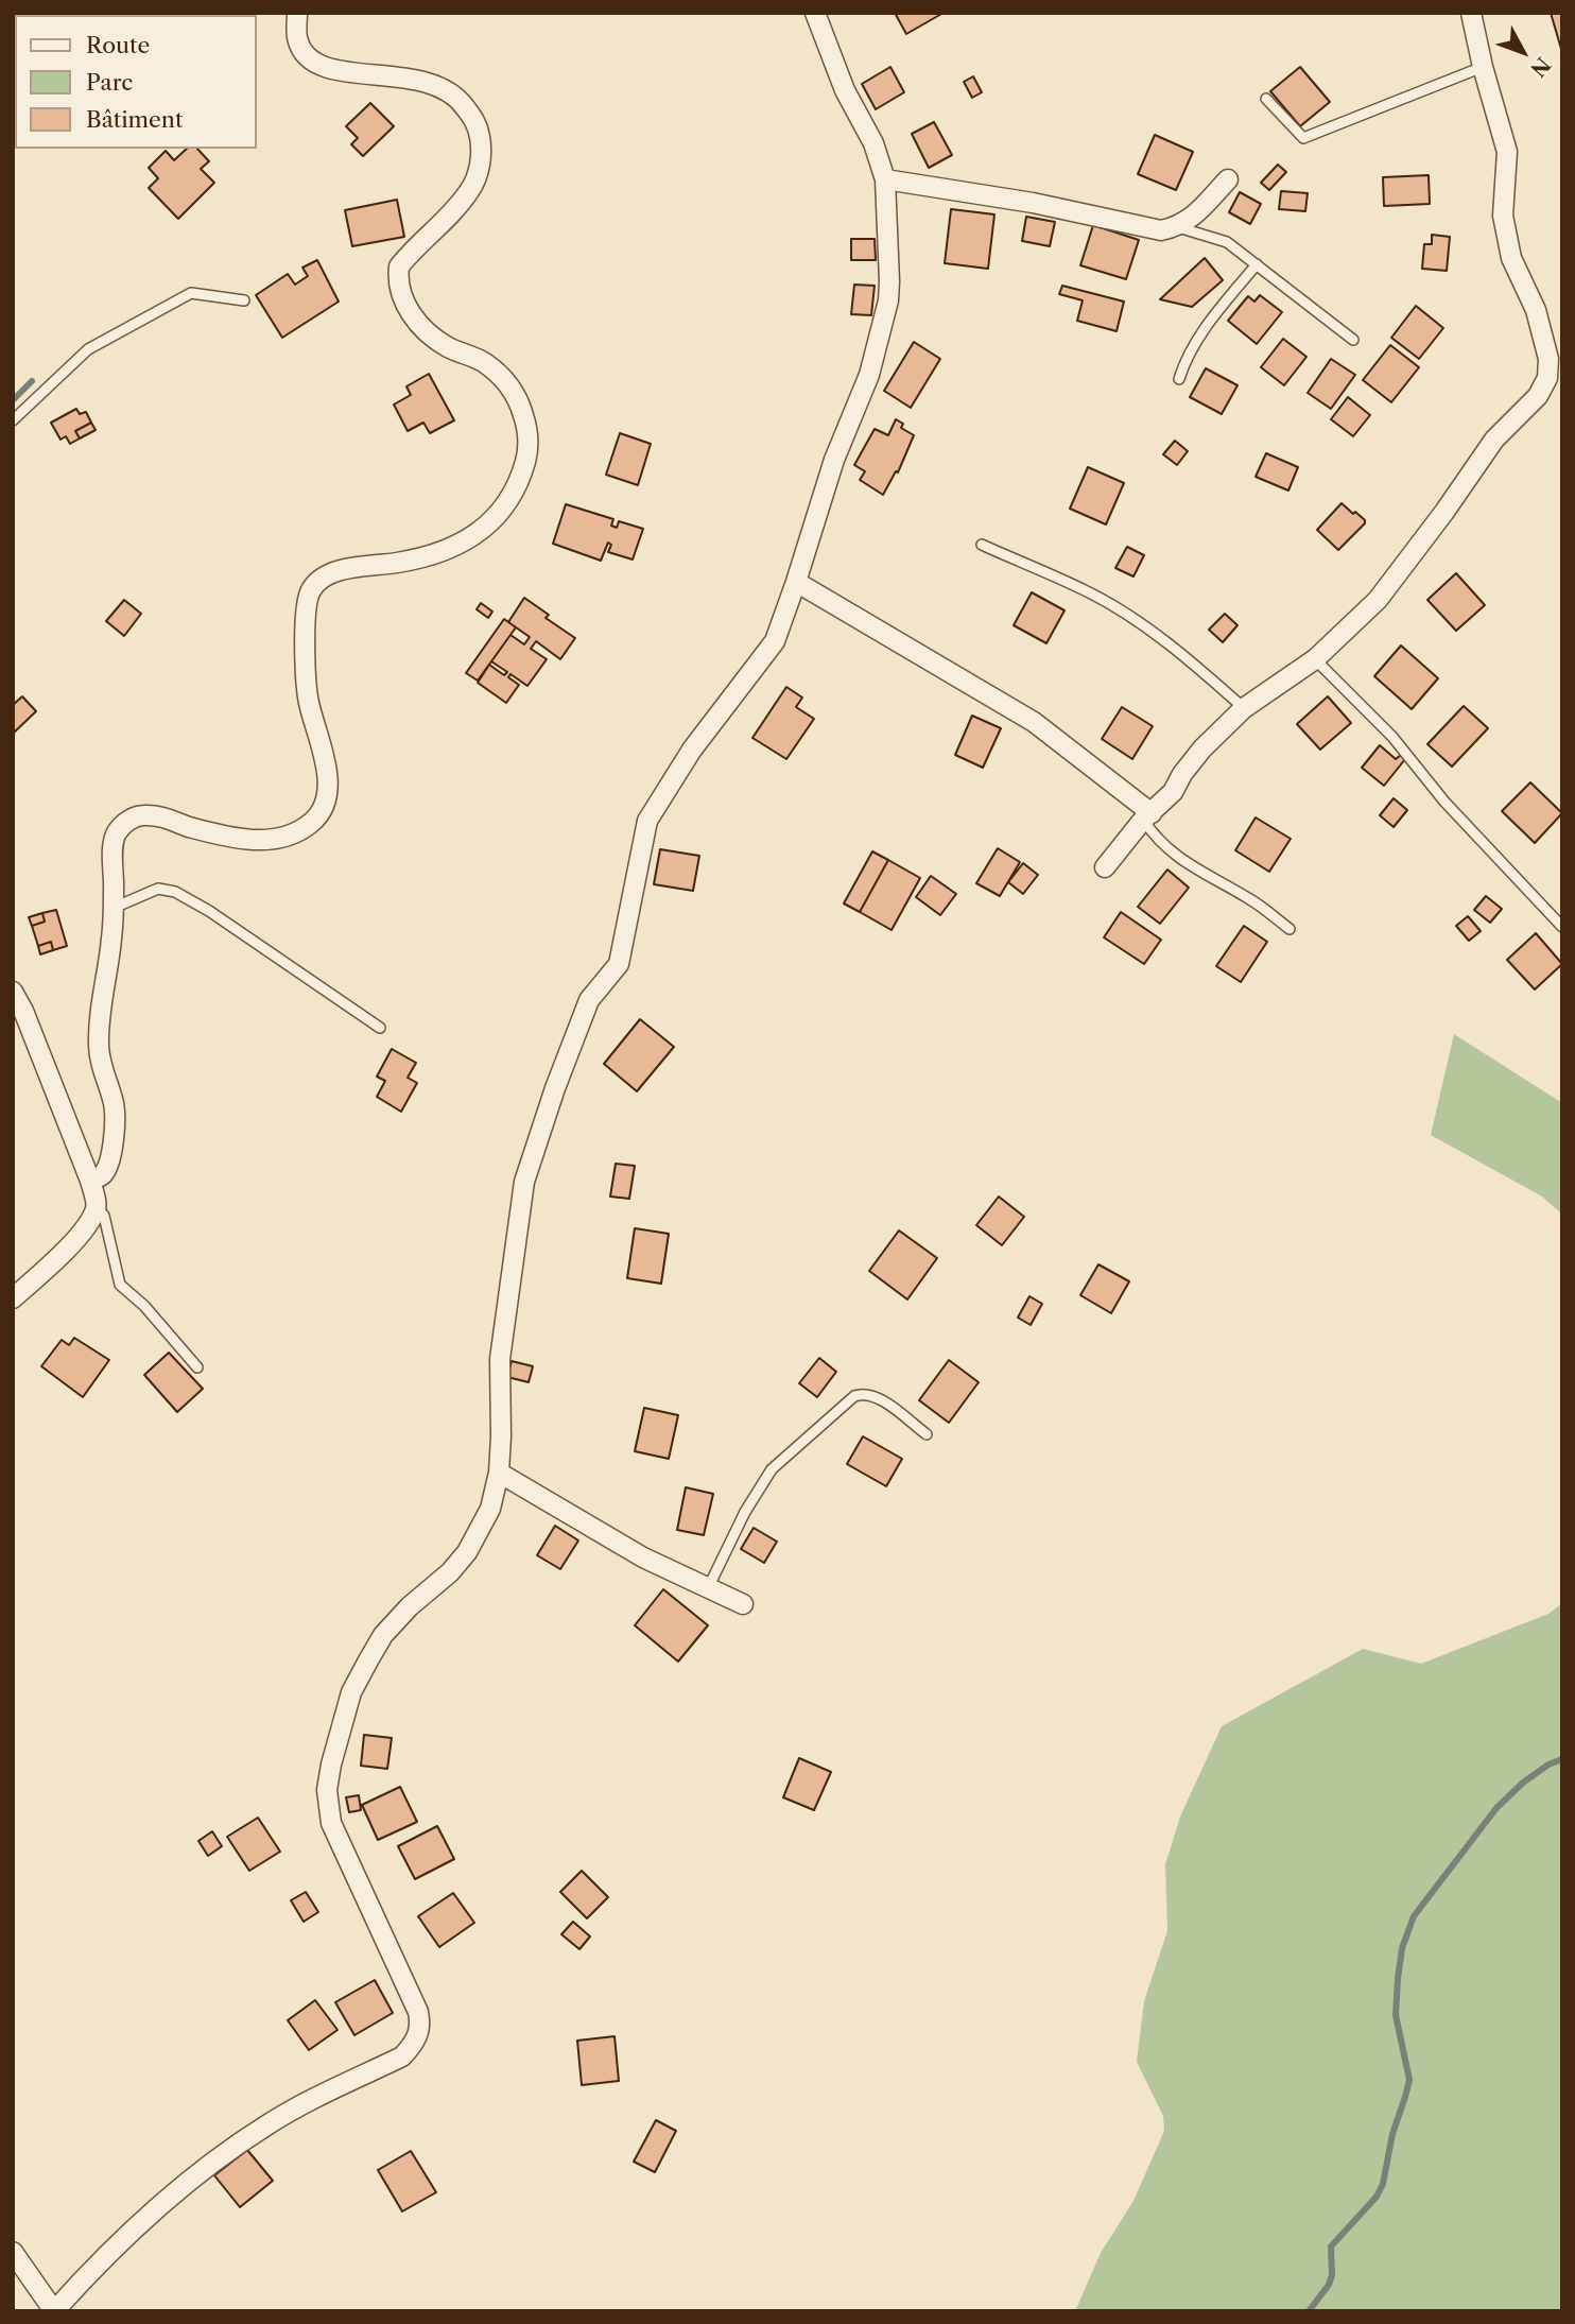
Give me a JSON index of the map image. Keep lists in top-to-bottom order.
{
  "legend": ["Route", "Parc", "Bâtiment"],
  "north": "bottom right"
}
